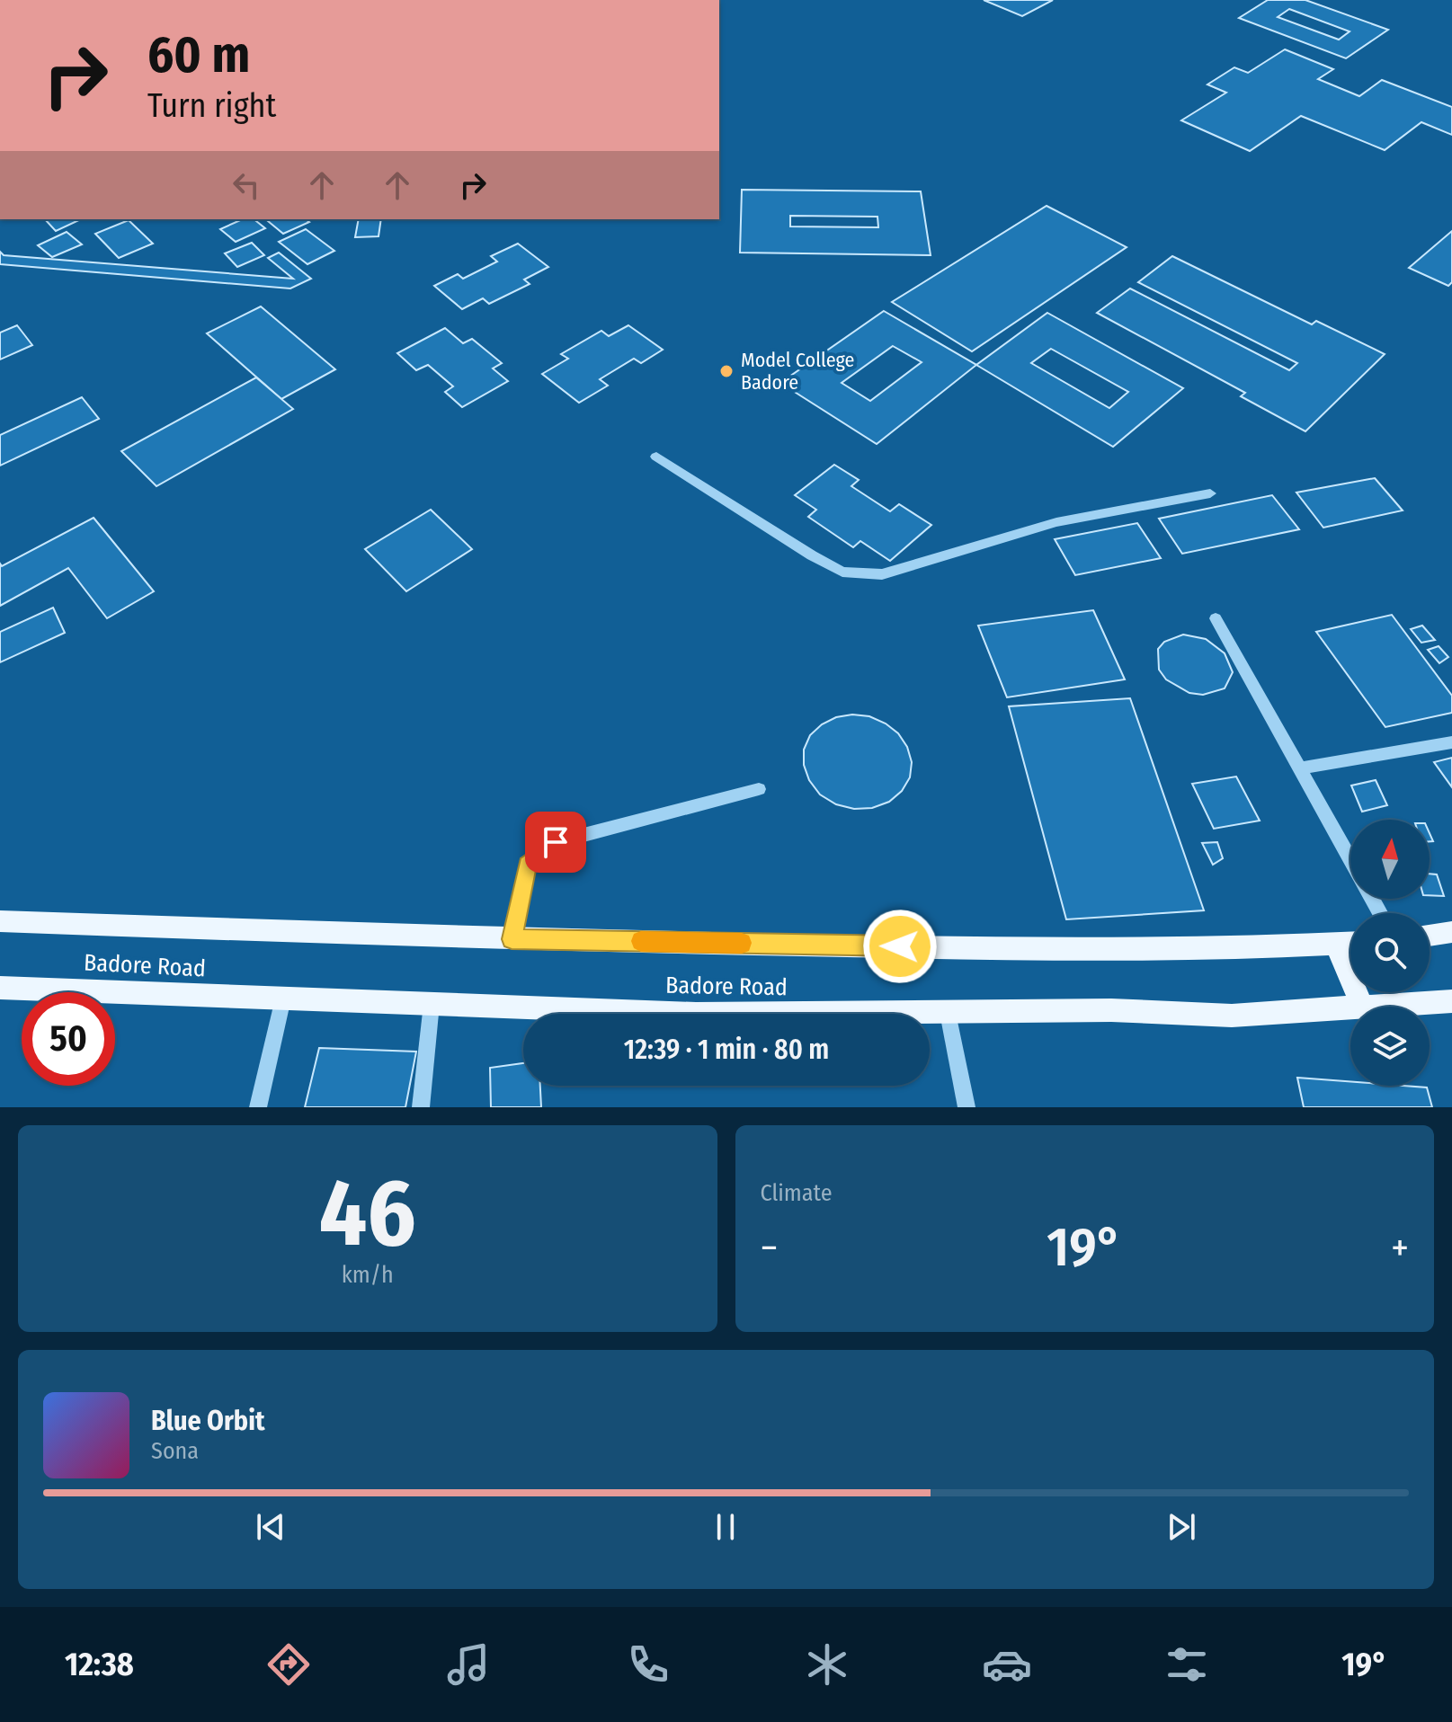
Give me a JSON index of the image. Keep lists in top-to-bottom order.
{
  "streets": {
    "main road": ["Badore Road"]
  },
  "places": ["Model College Badore"],
  "north": "top",
  "page": {
    "turn": ["60 m", "Turn right"],
    "limit": "50",
    "trip": "12:39 · 1 min · 80 m",
    "tile": [
      ["46", "km/h"],
      "Climate"
    ],
    "heat": ["−", "19°", "+"],
    "song": ["Blue Orbit", "Sona"],
    "tabs": ["12:38", "19°"]
  }
}
